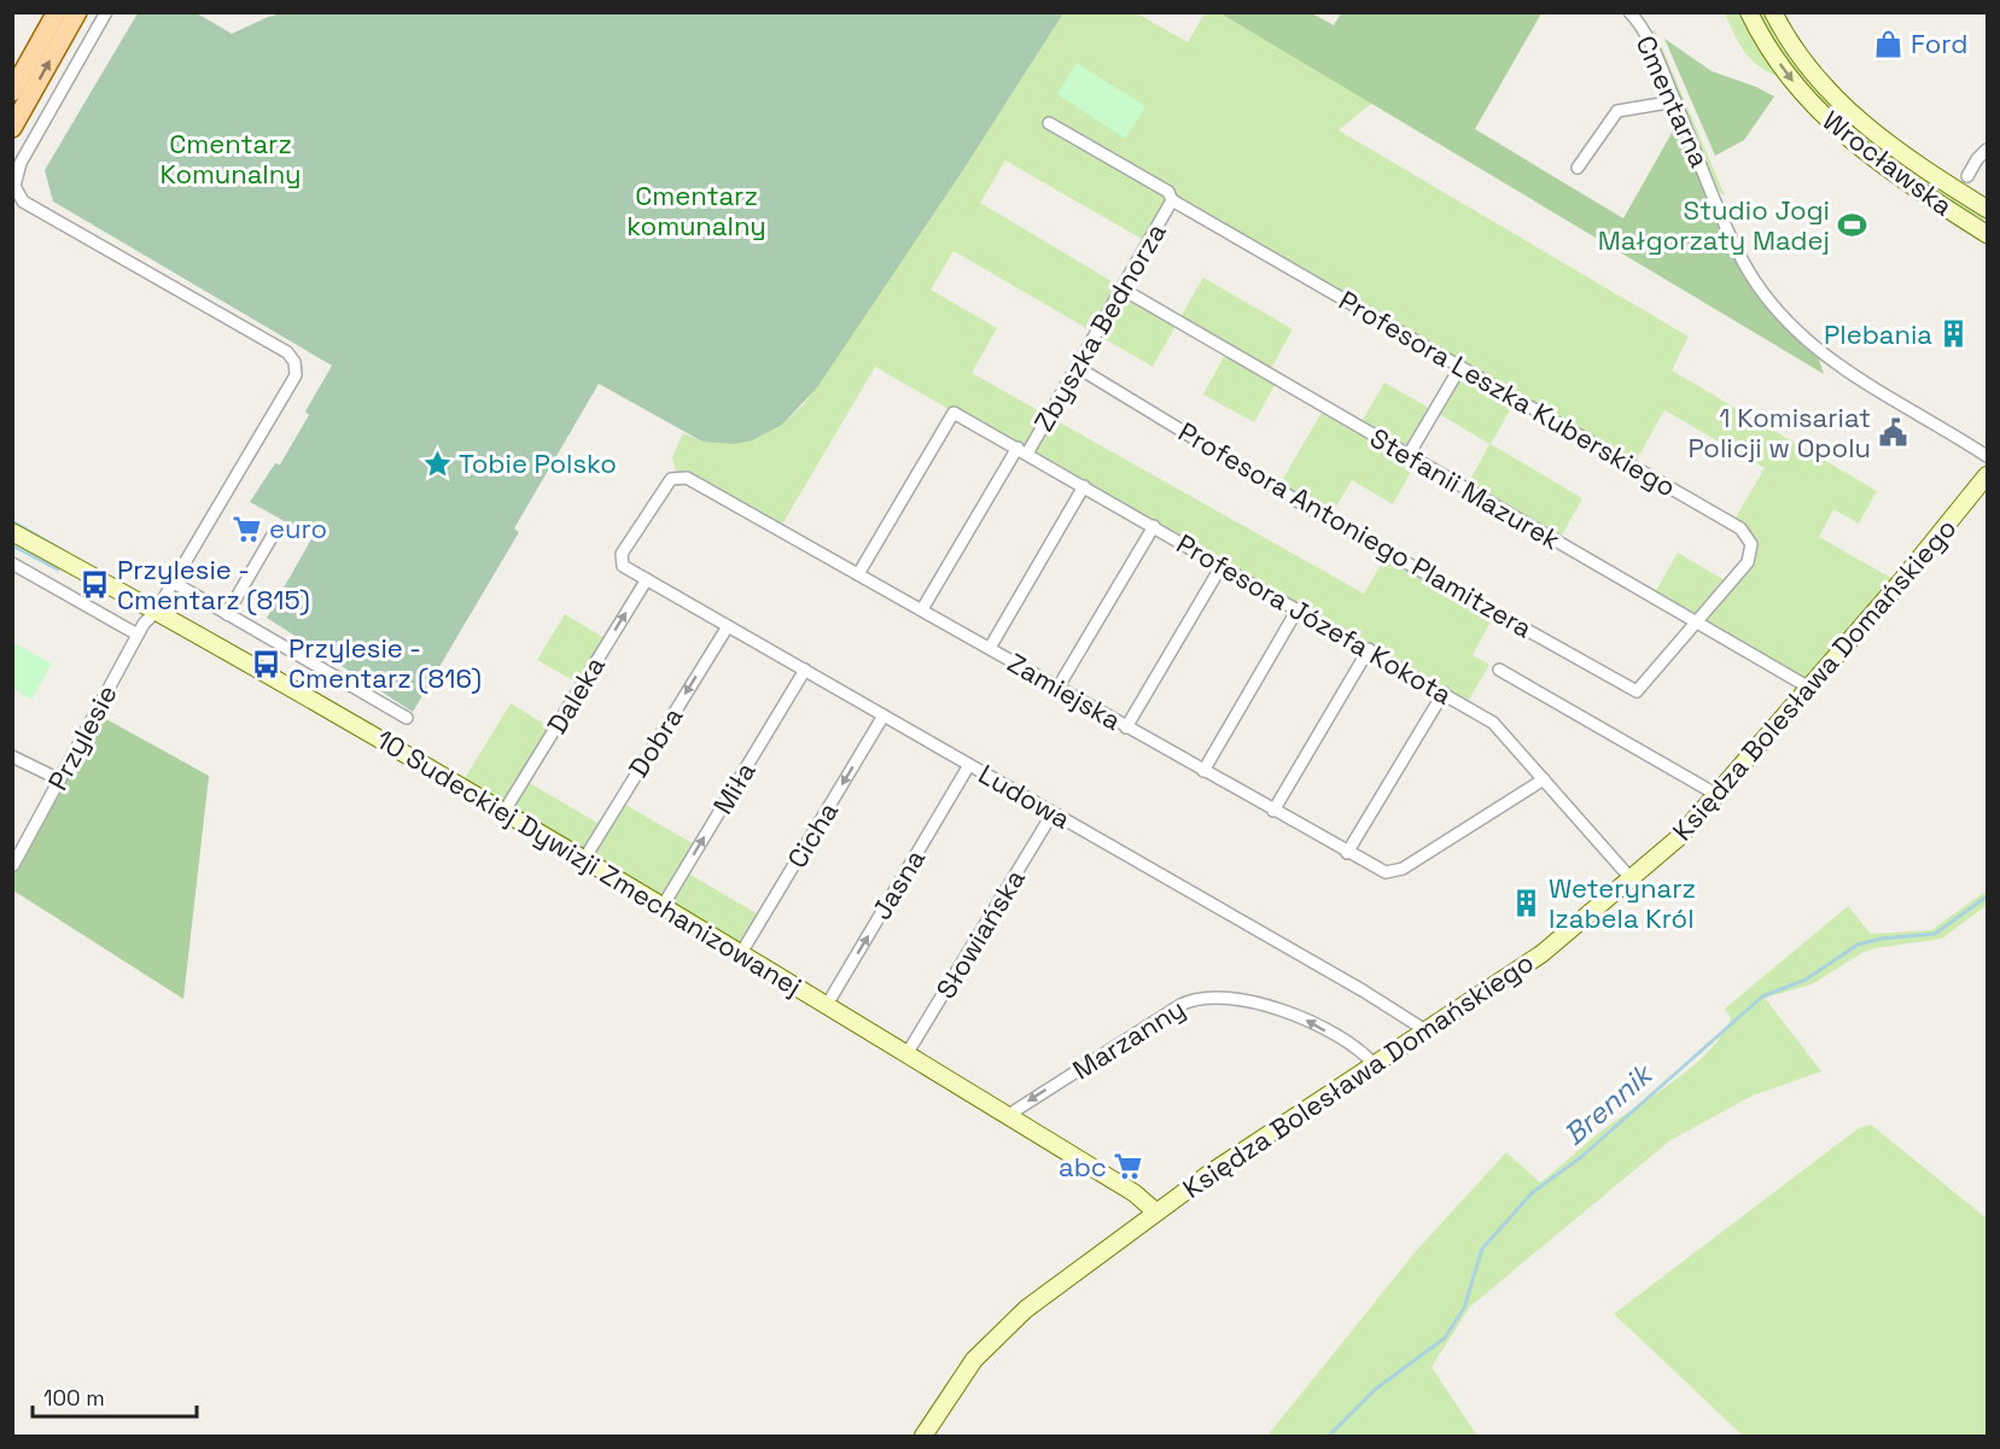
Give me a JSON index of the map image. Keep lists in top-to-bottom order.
{
  "streets": {
    "main road": ["Wrocławska", "Księdza Bolesława Domańskiego", "10 Sudeckiej Dywizji Zmechanizowanej"],
    "street": [
      "Cmentarna",
      "Zbyszka Bednorza",
      "Profesora Leszka Kuberskiego",
      "Stefanii Mazurek",
      "Profesora Antoniego Plamitzera",
      "Profesora Józefa Kokota",
      "Zamiejska",
      "Daleka",
      "Przylesie",
      "Dobra",
      "Miła",
      "Ludowa",
      "Cicha",
      "Jasna",
      "Słowiańska",
      "Marzanny"
    ]
  },
  "crossings": [
    ["Zbyszka Bednorza", "Profesora Leszka Kuberskiego"],
    ["Zbyszka Bednorza", "Stefanii Mazurek"],
    ["Zbyszka Bednorza", "Profesora Antoniego Plamitzera"],
    ["Zbyszka Bednorza", "Profesora Józefa Kokota"],
    ["Zbyszka Bednorza", "Zamiejska"],
    ["Profesora Leszka Kuberskiego", "Stefanii Mazurek"],
    ["Profesora Leszka Kuberskiego", "Profesora Antoniego Plamitzera"],
    ["Stefanii Mazurek", "Profesora Antoniego Plamitzera"],
    ["Stefanii Mazurek", "Księdza Bolesława Domańskiego"],
    ["Profesora Józefa Kokota", "Księdza Bolesława Domańskiego"],
    ["Profesora Józefa Kokota", "Zamiejska"],
    ["Księdza Bolesława Domańskiego", "Ludowa"],
    ["Księdza Bolesława Domańskiego", "10 Sudeckiej Dywizji Zmechanizowanej"],
    ["Księdza Bolesława Domańskiego", "Marzanny"],
    ["Zamiejska", "Ludowa"],
    ["Daleka", "Ludowa"],
    ["Daleka", "10 Sudeckiej Dywizji Zmechanizowanej"],
    ["Przylesie", "10 Sudeckiej Dywizji Zmechanizowanej"],
    ["Dobra", "Ludowa"],
    ["Dobra", "10 Sudeckiej Dywizji Zmechanizowanej"],
    ["Miła", "Ludowa"],
    ["Miła", "10 Sudeckiej Dywizji Zmechanizowanej"],
    ["Ludowa", "Cicha"],
    ["Ludowa", "Jasna"],
    ["Ludowa", "Słowiańska"],
    ["Cicha", "10 Sudeckiej Dywizji Zmechanizowanej"],
    ["10 Sudeckiej Dywizji Zmechanizowanej", "Jasna"],
    ["10 Sudeckiej Dywizji Zmechanizowanej", "Słowiańska"],
    ["10 Sudeckiej Dywizji Zmechanizowanej", "Marzanny"]
  ],
  "one_way": [
    "Daleka",
    "Dobra",
    "Miła",
    "Cicha",
    "Jasna",
    "Marzanny"
  ],
  "water": ["Brennik"],
  "parks": ["Cmentarz Komunalny", "Cmentarz komunalny"],
  "places": {
    "shop": ["Ford"],
    "sports": ["Studio Jogi Małgorzaty Madej"],
    "building": ["Plebania", "Weterynarz Izabela Król"],
    "public building": ["1 Komisariat Policji w Opolu"],
    "place": ["Tobie Polsko"],
    "supermarket": ["euro", "abc"],
    "bus stop": ["Przylesie - Cmentarz (815)", "Przylesie - Cmentarz (816)"]
  },
  "scale_bar": "100 m"
}
